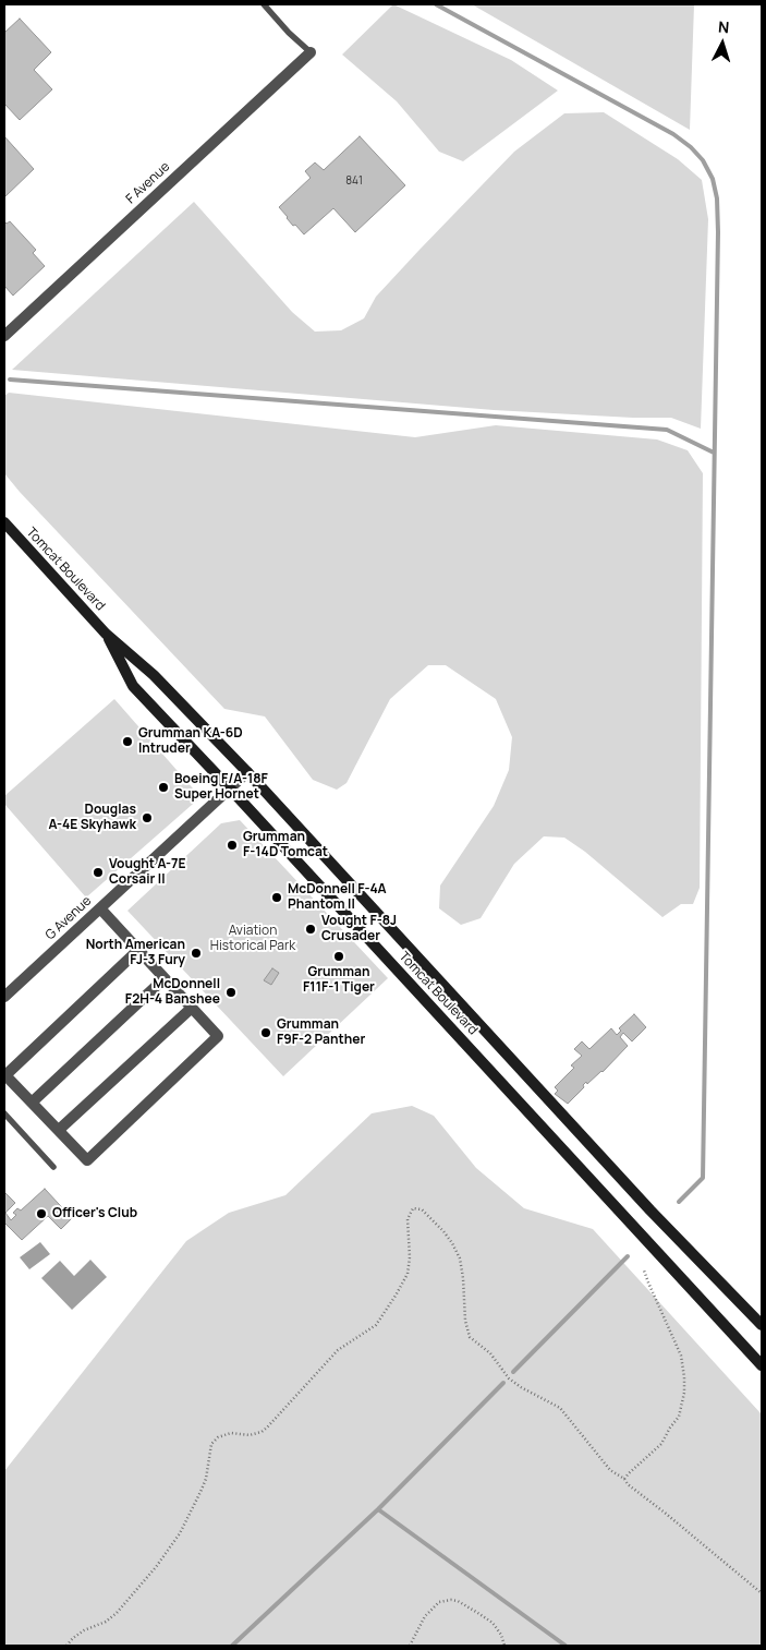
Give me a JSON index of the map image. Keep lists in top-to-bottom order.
{
  "streets": {
    "main road": ["Tomcat Boulevard"],
    "street": ["F Avenue", "G Avenue"]
  },
  "crossings": [
    ["Tomcat Boulevard", "G Avenue"]
  ],
  "parks": ["Aviation Historical Park"],
  "places": [
    "Grumman KA-6D Intruder",
    "Boeing F/A-18F Super Hornet",
    "Douglas A-4E Skyhawk",
    "Grumman F-14D Tomcat",
    "Vought A-7E Corsair II",
    "McDonnell F-4A Phantom II",
    "Vought F-8J Crusader",
    "North American FJ-3 Fury",
    "Grumman F11F-1 Tiger",
    "McDonnell F2H-4 Banshee",
    "Grumman F9F-2 Panther",
    "Officer's Club"
  ],
  "house_numbers": ["841"],
  "north": "top"
}
